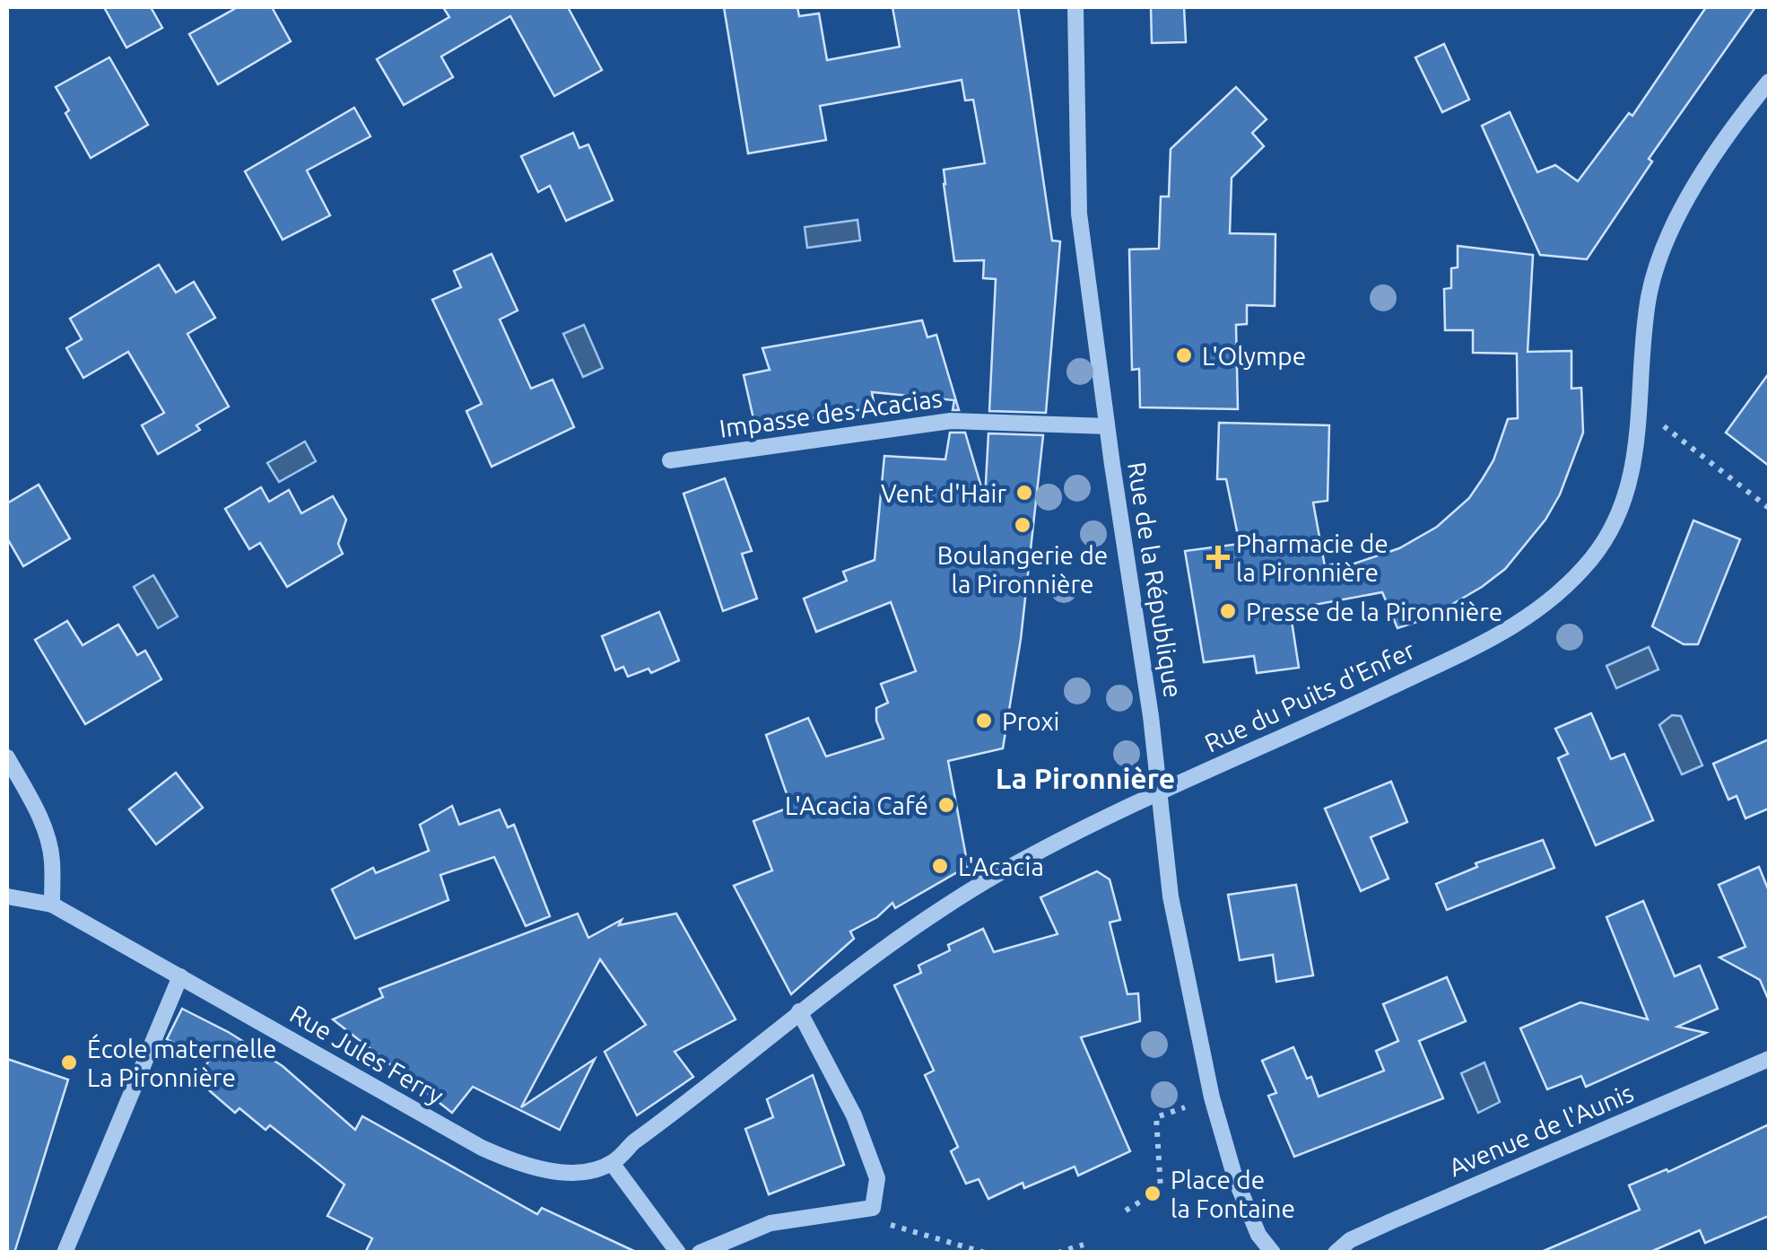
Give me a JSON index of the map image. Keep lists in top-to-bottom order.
{
  "streets": {
    "street": [
      "Impasse des Acacias",
      "Rue de la République",
      "Rue du Puits d'Enfer",
      "Rue Jules Ferry",
      "Avenue de l'Aunis"
    ]
  },
  "crossings": [
    ["Impasse des Acacias", "Rue de la République"],
    ["Rue de la République", "Rue du Puits d'Enfer"],
    ["Rue du Puits d'Enfer", "Rue Jules Ferry"]
  ],
  "districts": ["La Pironnière"],
  "places": {
    "other": [
      "L'Olympe",
      "Vent d'Hair",
      "Boulangerie de la Pironnière",
      "Presse de la Pironnière",
      "Proxi",
      "L'Acacia Café",
      "L'Acacia",
      "École maternelle La Pironnière",
      "Place de la Fontaine"
    ],
    "health": ["Pharmacie de la Pironnière"]
  }
}
